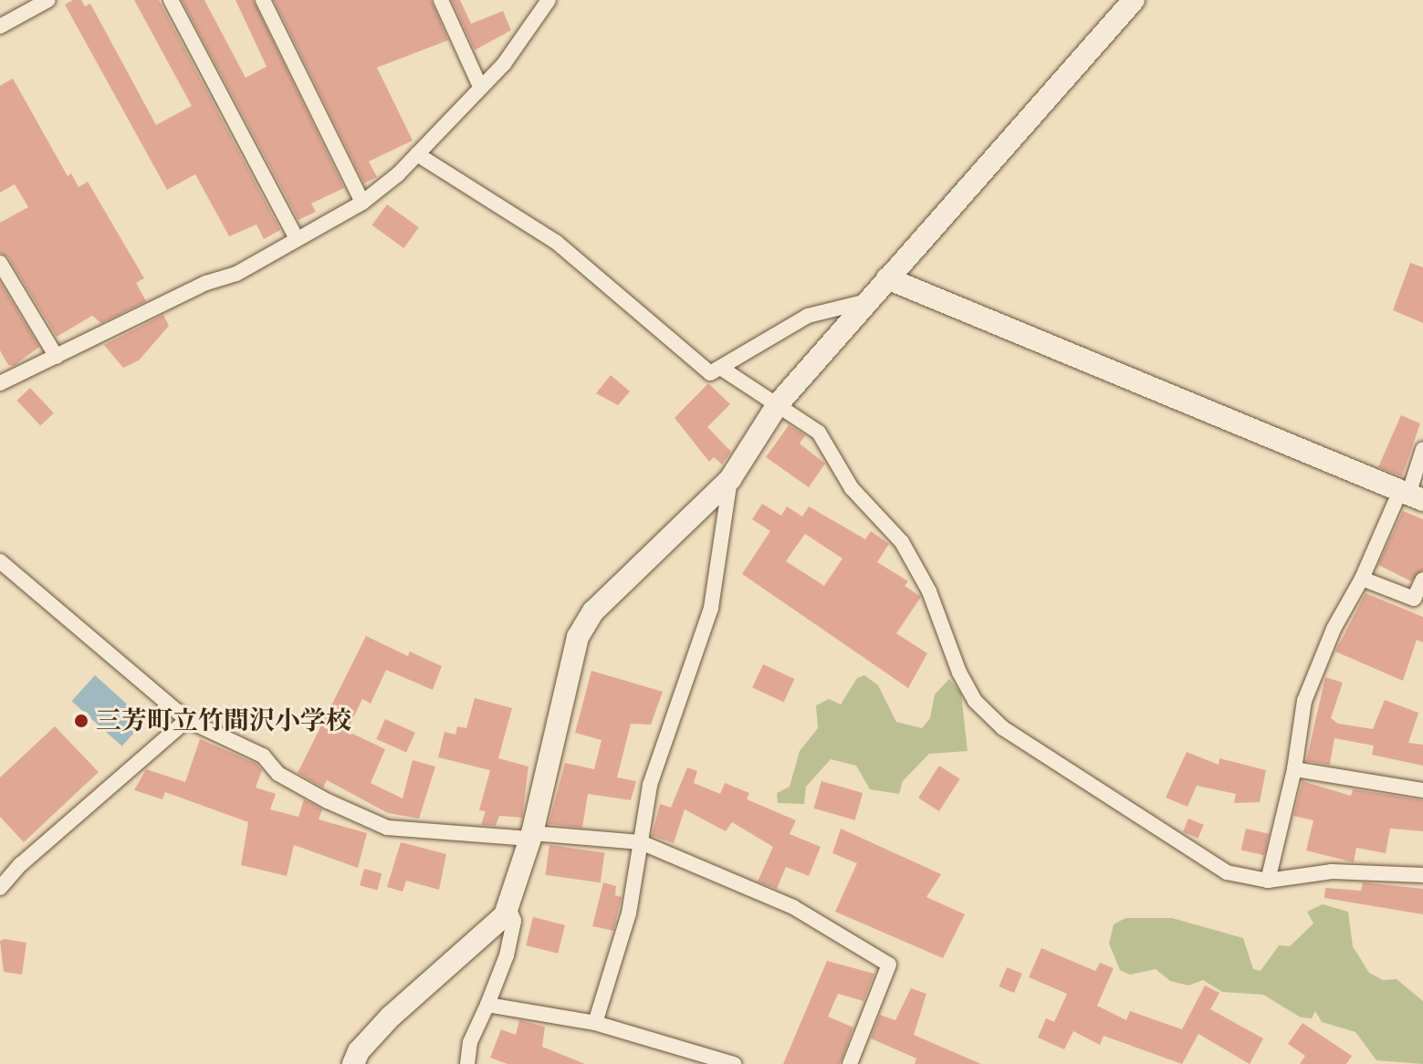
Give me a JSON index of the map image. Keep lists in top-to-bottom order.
{
  "places": ["三芳町立竹間沢小学校"]
}
